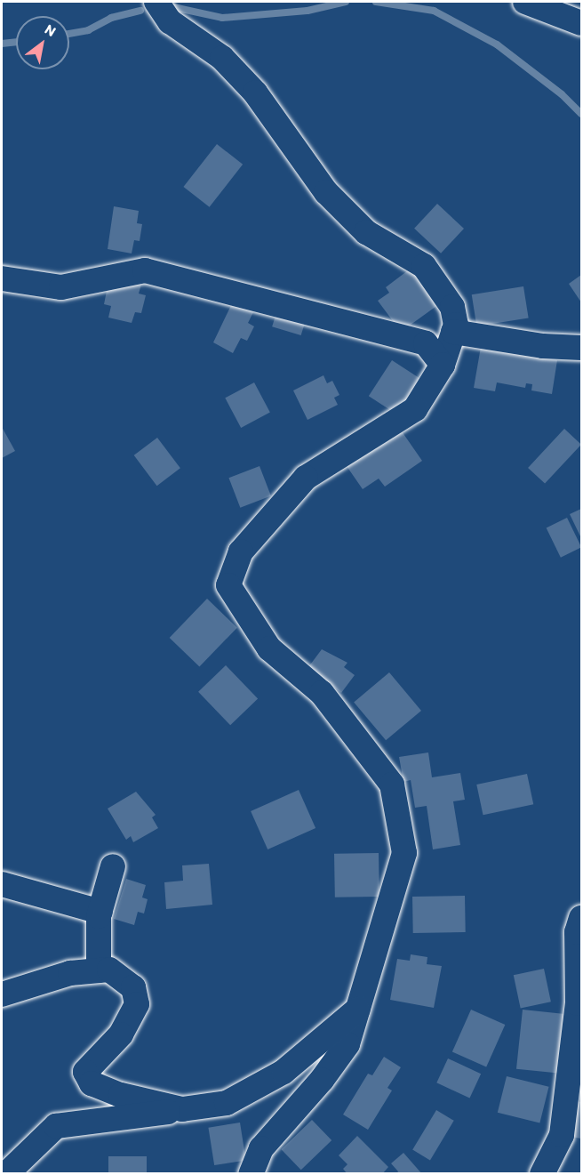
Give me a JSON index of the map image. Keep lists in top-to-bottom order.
{
  "north": "top right"
}
